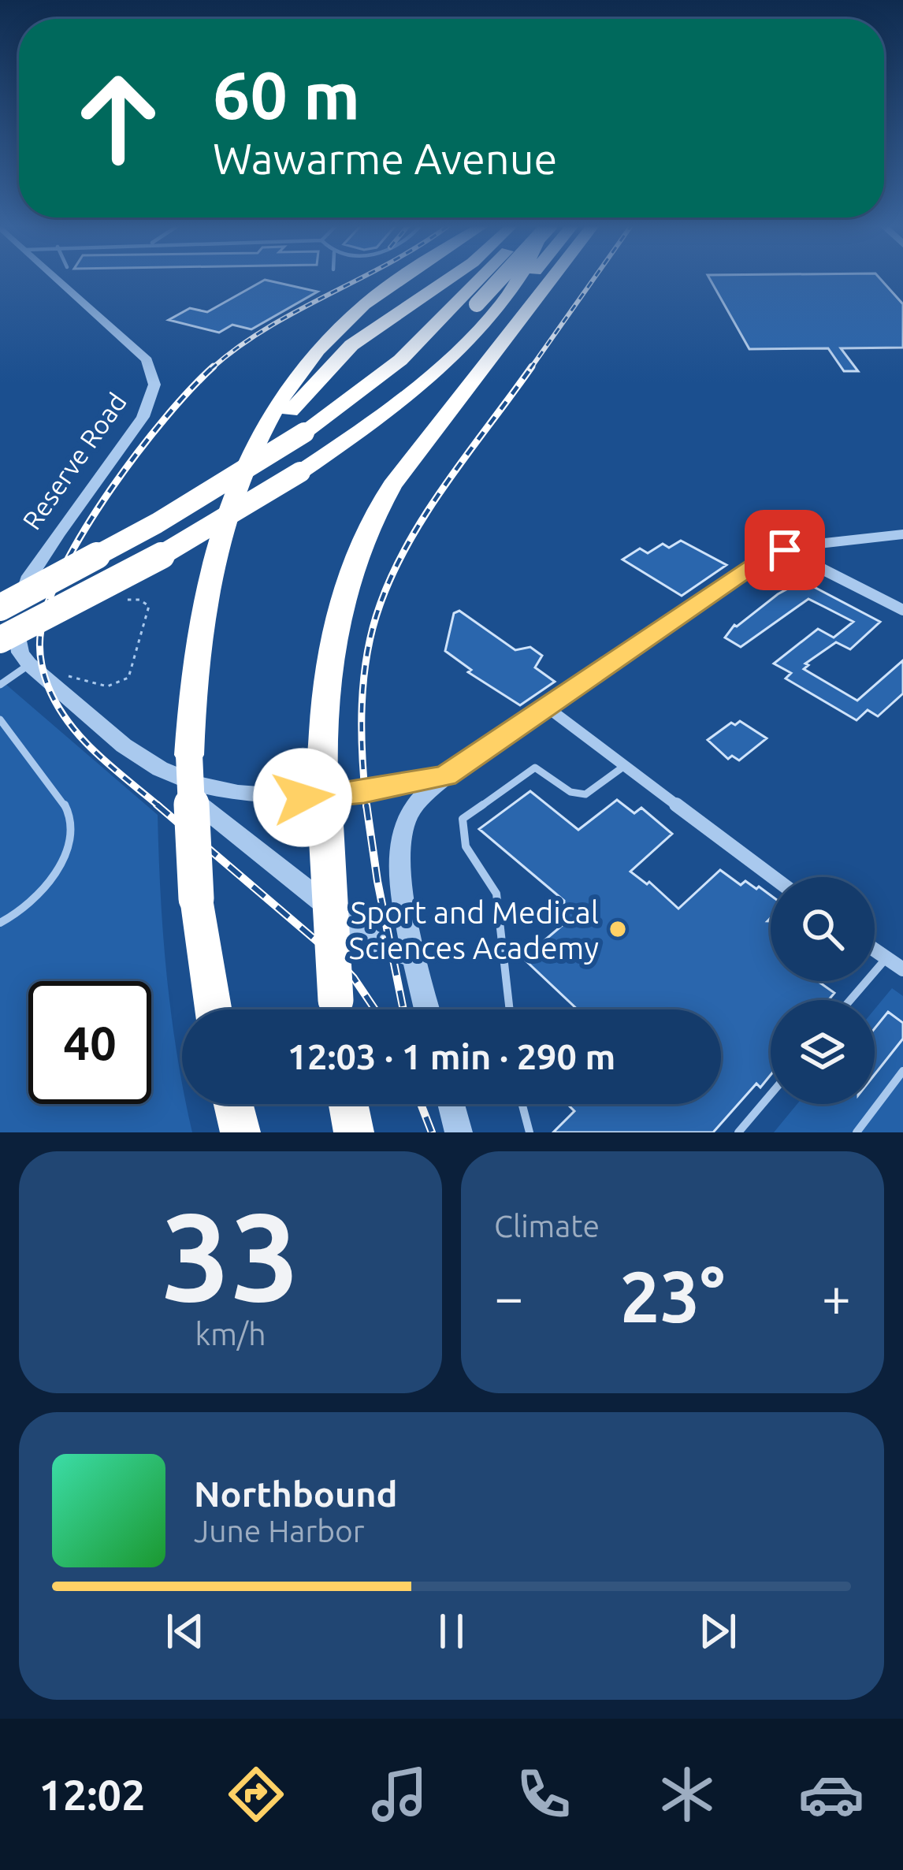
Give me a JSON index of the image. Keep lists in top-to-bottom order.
{
  "streets": {
    "street": ["Reserve Road"]
  },
  "places": ["Sport and Medical Sciences Academy"],
  "page": {
    "turn": ["60 m", "Wawarme Avenue"],
    "limit": "40",
    "trip": "12:03 · 1 min · 290 m",
    "tile": [
      ["33", "km/h"],
      "Climate"
    ],
    "heat": ["−", "23°", "+"],
    "song": ["Northbound", "June Harbor"],
    "tabs": "12:02"
  }
}
